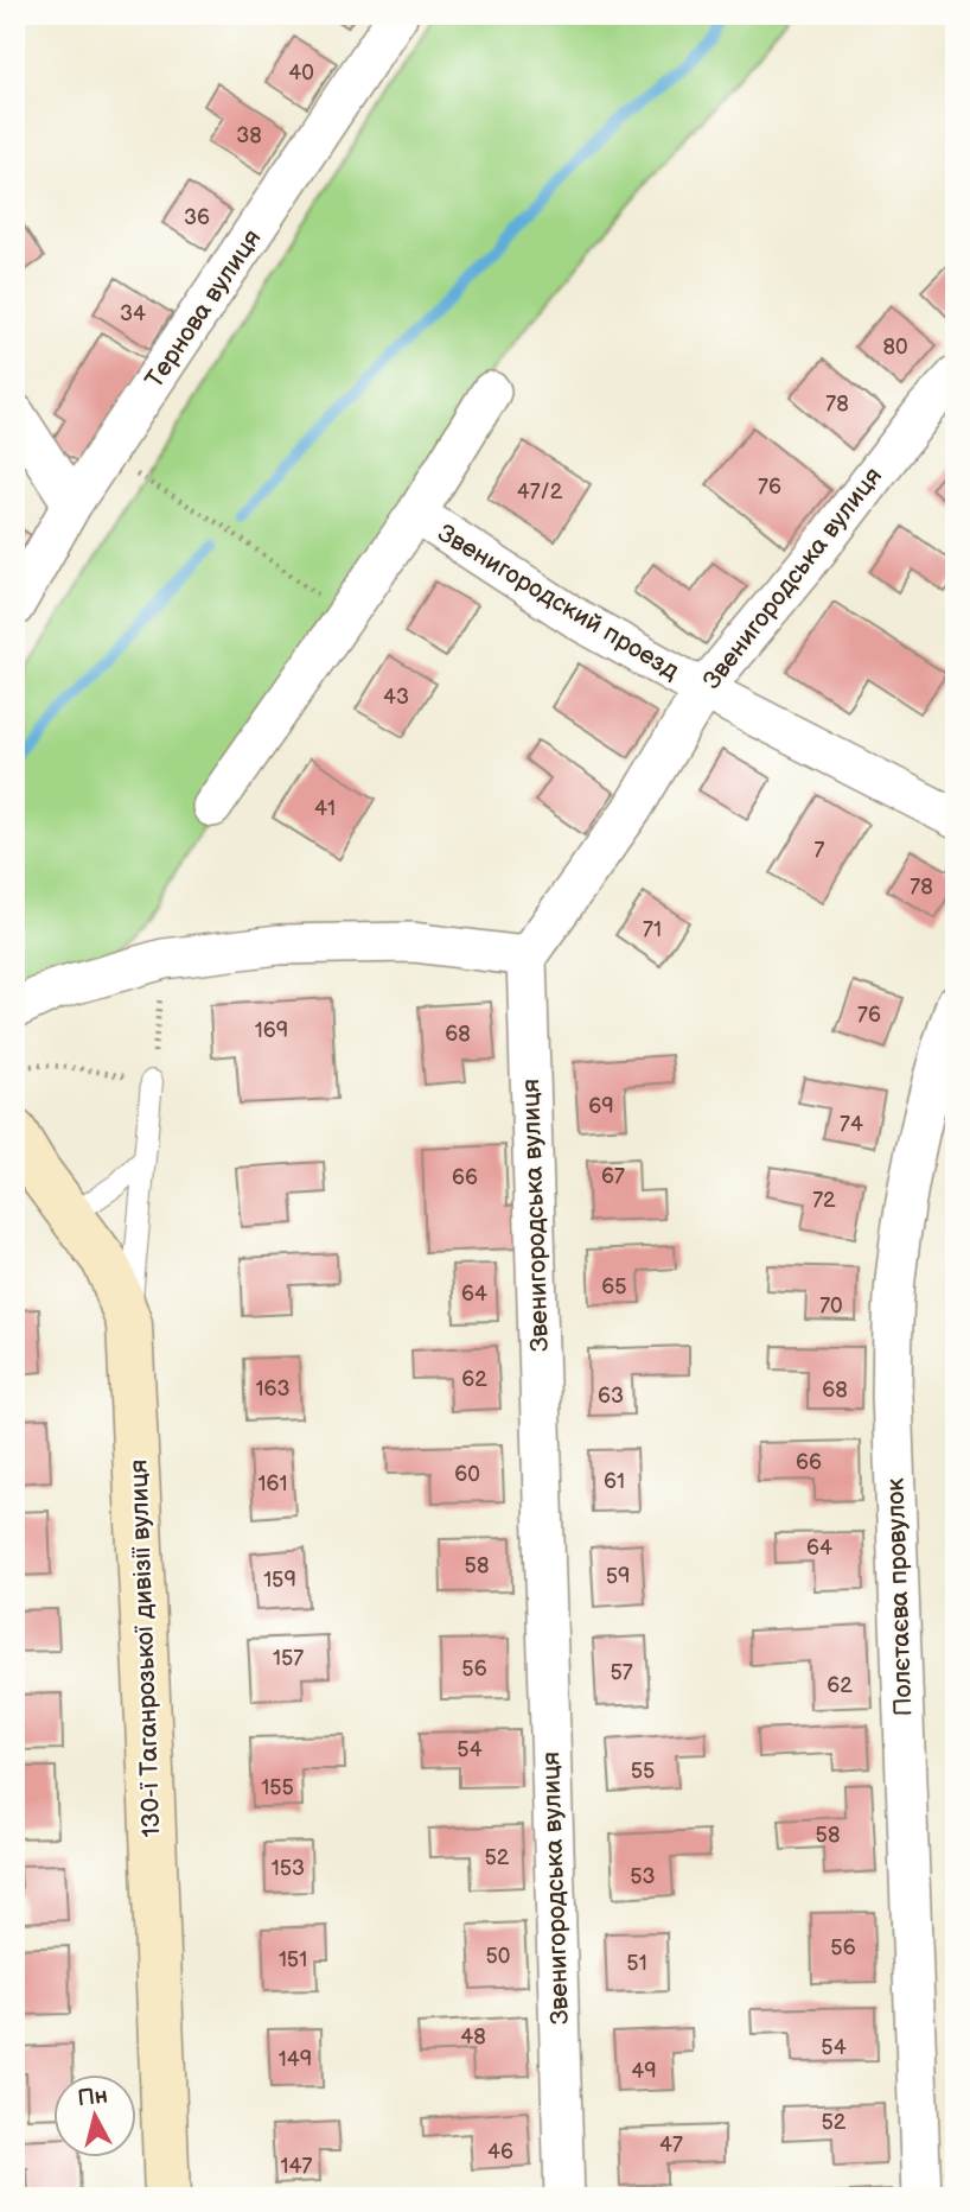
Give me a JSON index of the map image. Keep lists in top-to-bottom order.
{
  "streets": {
    "street": [
      "Тернова вулиця",
      "Звенигородська вулиця",
      "Звенигородский проезд",
      "Полєтаєва провулок",
      "130-ї Таганрозької дивізії вулиця"
    ]
  },
  "crossings": [
    ["Звенигородська вулиця", "Звенигородский проезд"]
  ],
  "house_numbers": [
    "40",
    "38",
    "36",
    "34",
    "80",
    "78",
    "76",
    "47/2",
    "43",
    "41",
    "7",
    "78",
    "71",
    "76",
    "169",
    "68",
    "69",
    "74",
    "67",
    "66",
    "72",
    "65",
    "64",
    "70",
    "62",
    "163",
    "68",
    "63",
    "66",
    "60",
    "61",
    "161",
    "64",
    "58",
    "59",
    "159",
    "157",
    "56",
    "57",
    "62",
    "54",
    "55",
    "155",
    "58",
    "52",
    "153",
    "53",
    "56",
    "50",
    "151",
    "51",
    "48",
    "54",
    "149",
    "49",
    "52",
    "47",
    "46",
    "147"
  ],
  "north": "top"
}
